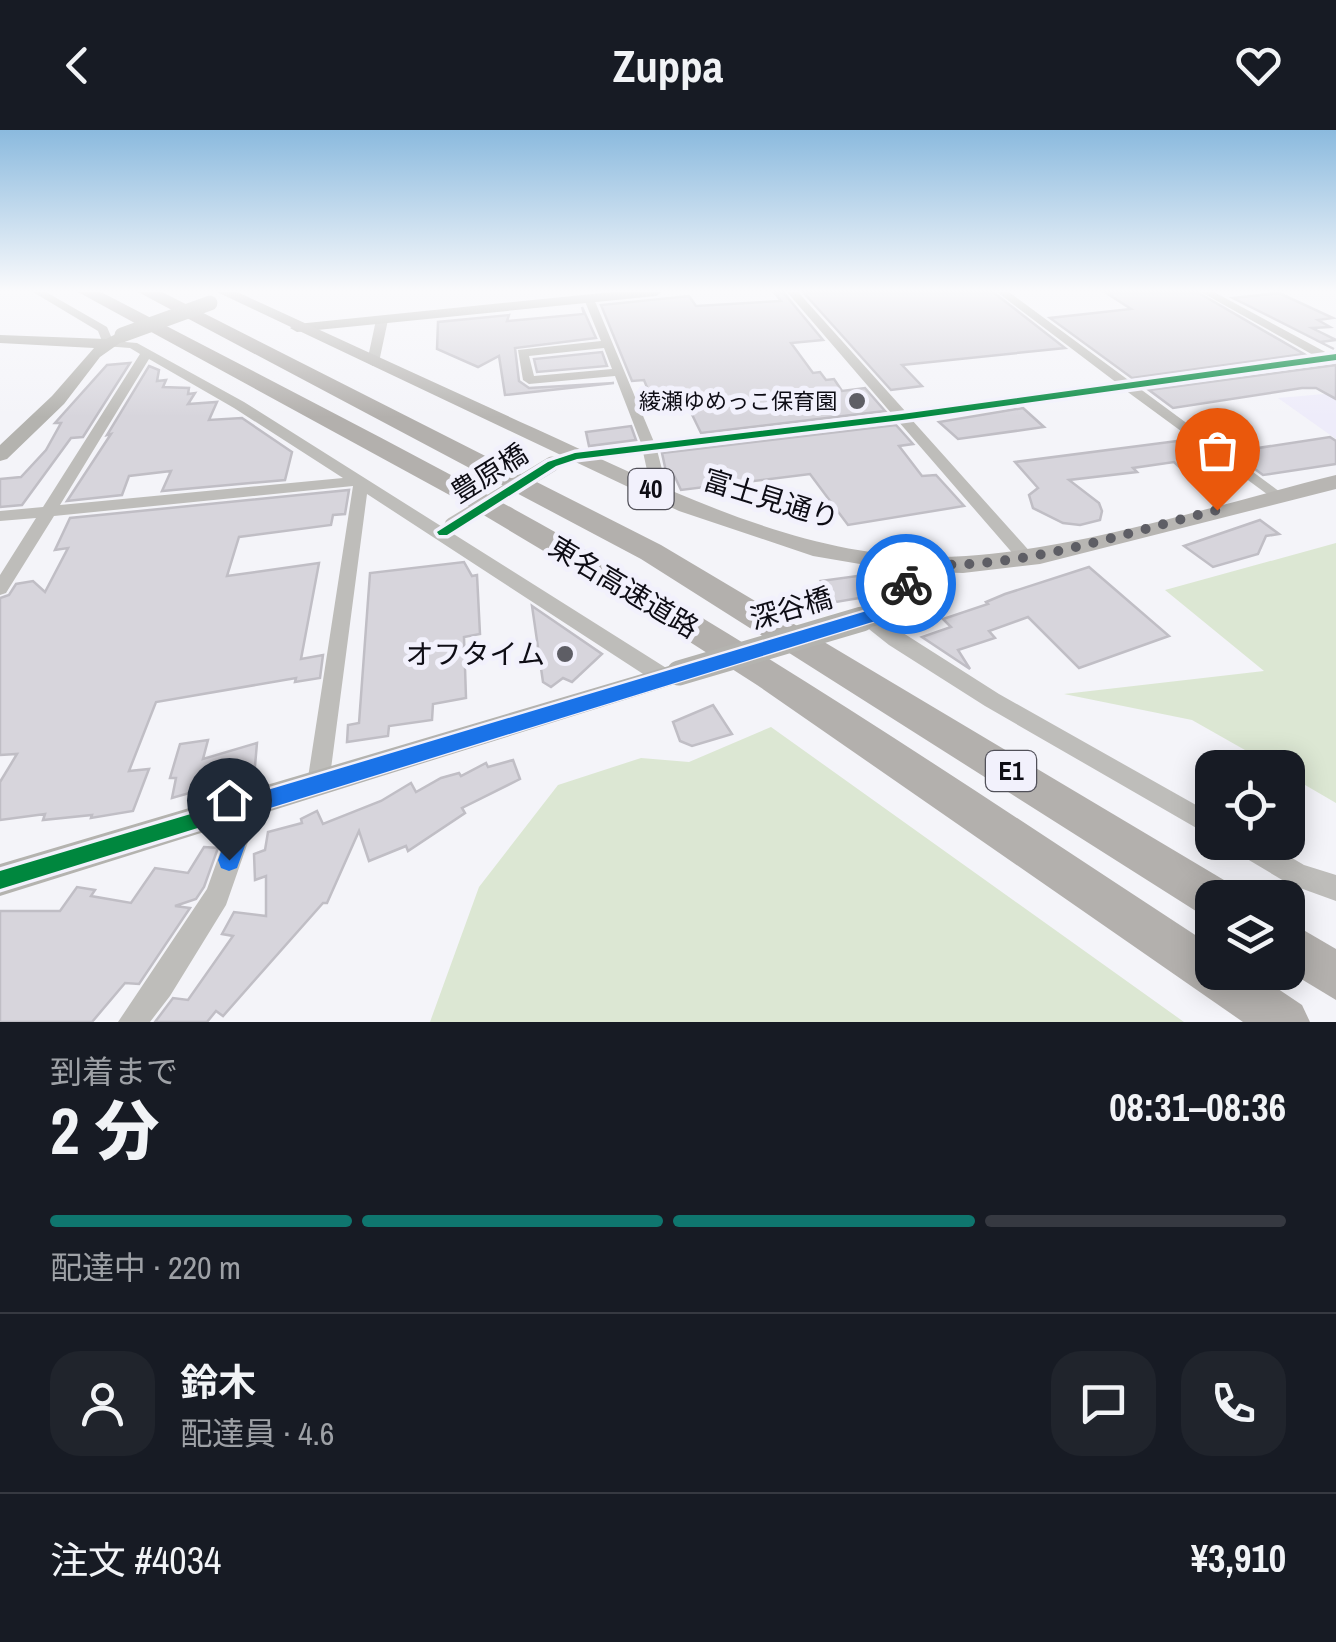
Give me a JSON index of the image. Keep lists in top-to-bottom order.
{
  "streets": {
    "highway": ["東名高速道路", "E1"],
    "main road": ["40", "富士見通り"],
    "street": ["豊原橋", "深谷橋"]
  },
  "crossings": [
    ["豊原橋", "富士見通り"]
  ],
  "places": ["綾瀬ゆめっこ保育園", "オフタイム"],
  "page": {
    "header": "Zuppa",
    "heading": ["2 分", "到着まで", "08:31–08:36"],
    "panel": [
      "鈴木",
      "配達員 · 4.6",
      "注文 #4034",
      "¥3,910"
    ],
    "bar": "配達中 · 220 m"
  }
}
